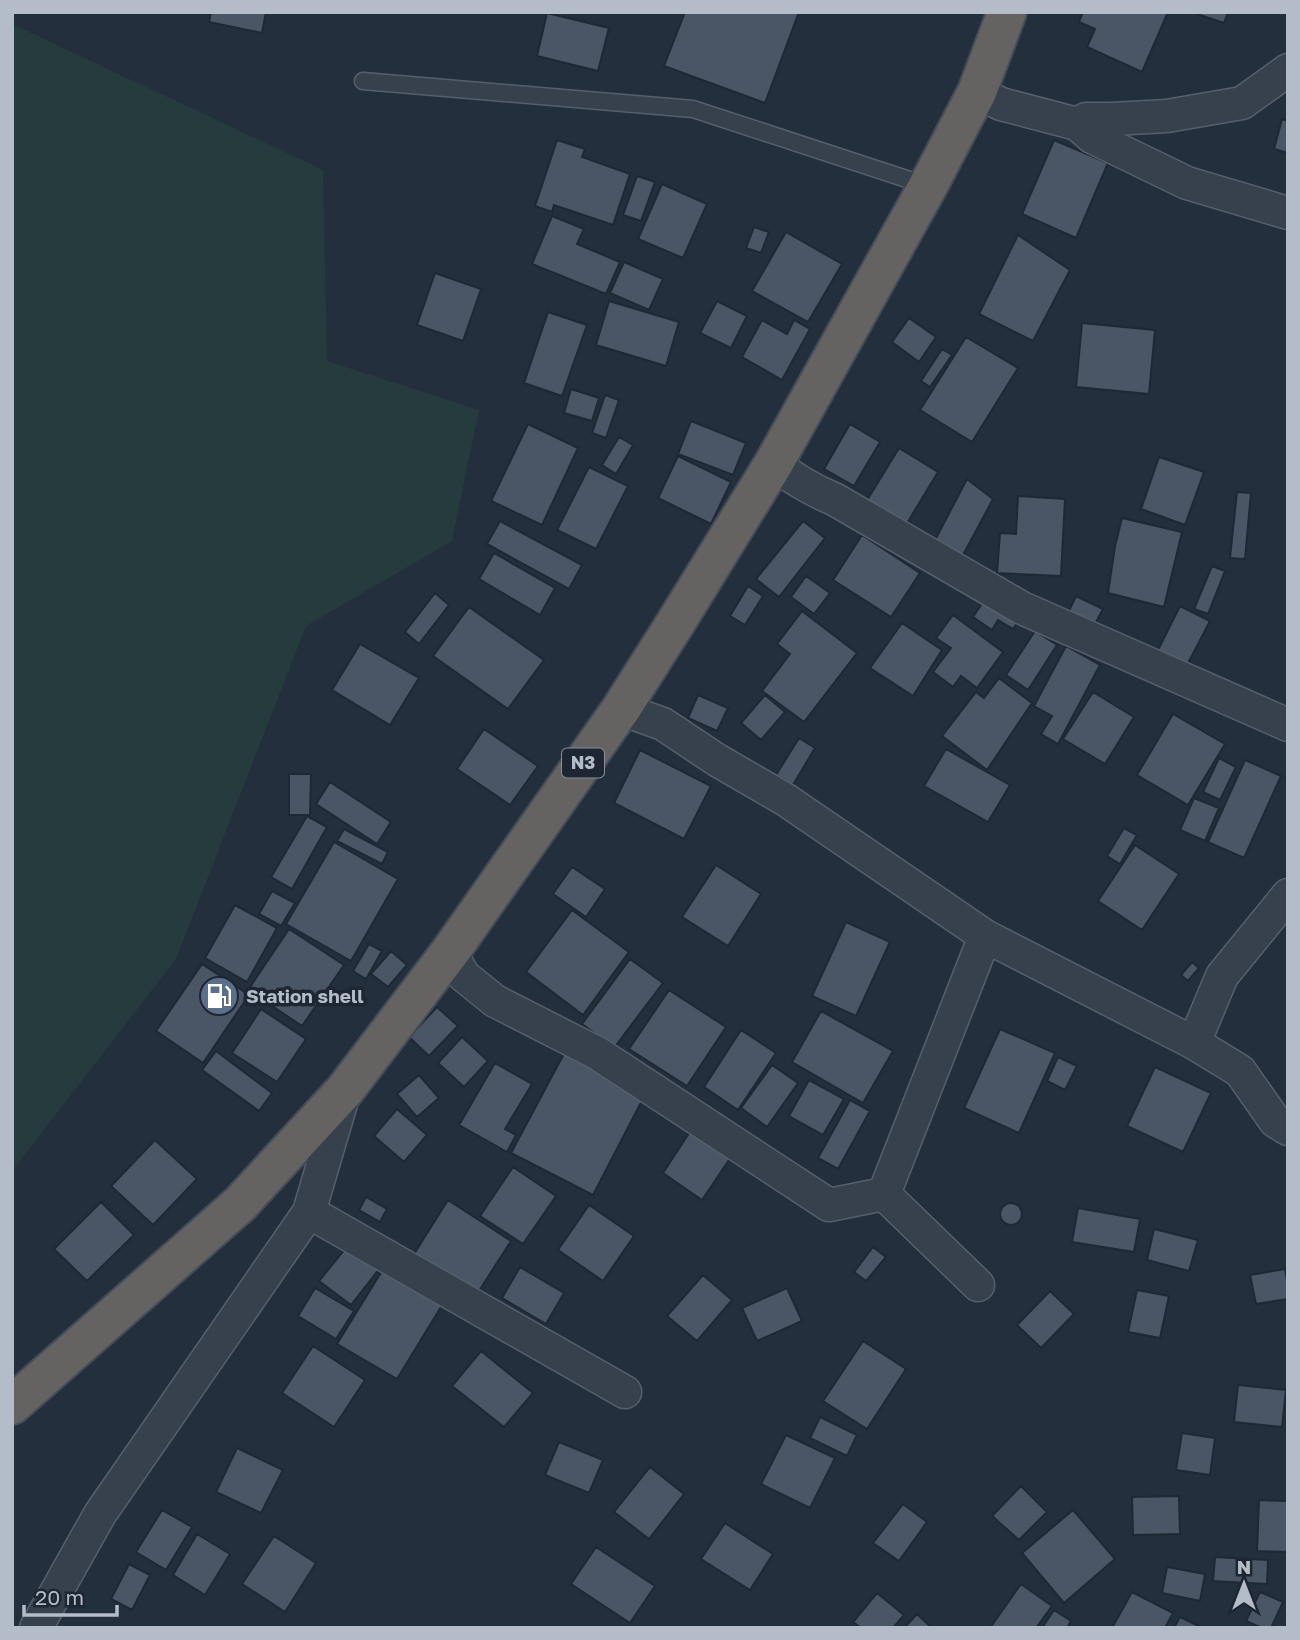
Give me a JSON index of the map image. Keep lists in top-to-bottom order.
{
  "streets": {
    "highway": ["N3"]
  },
  "places": {
    "fuel station": ["Station shell"]
  },
  "scale_bar": "20 m",
  "north": "top"
}
